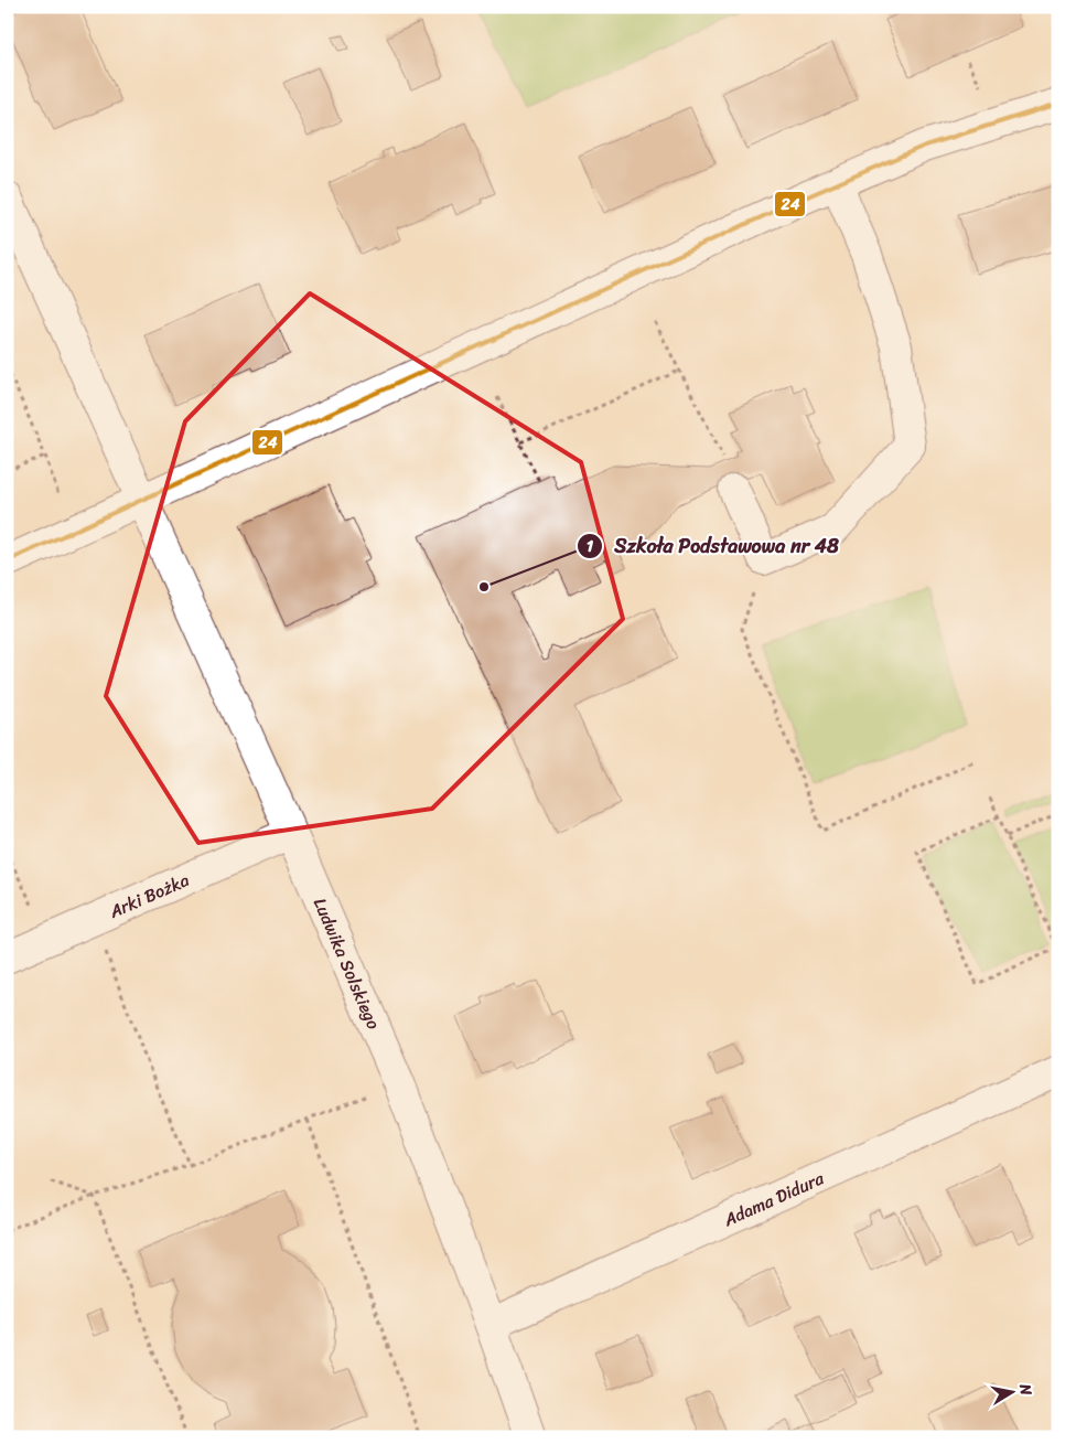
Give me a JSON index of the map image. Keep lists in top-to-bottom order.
{
  "streets": {
    "street": ["Arki Bożka", "Ludwika Solskiego", "Adama Didura"]
  },
  "crossings": [
    ["Arki Bożka", "Ludwika Solskiego"],
    ["Ludwika Solskiego", "Adama Didura"]
  ],
  "places": ["Szkoła Podstawowa nr 48"],
  "lines": ["transit line 24"],
  "north": "right"
}
